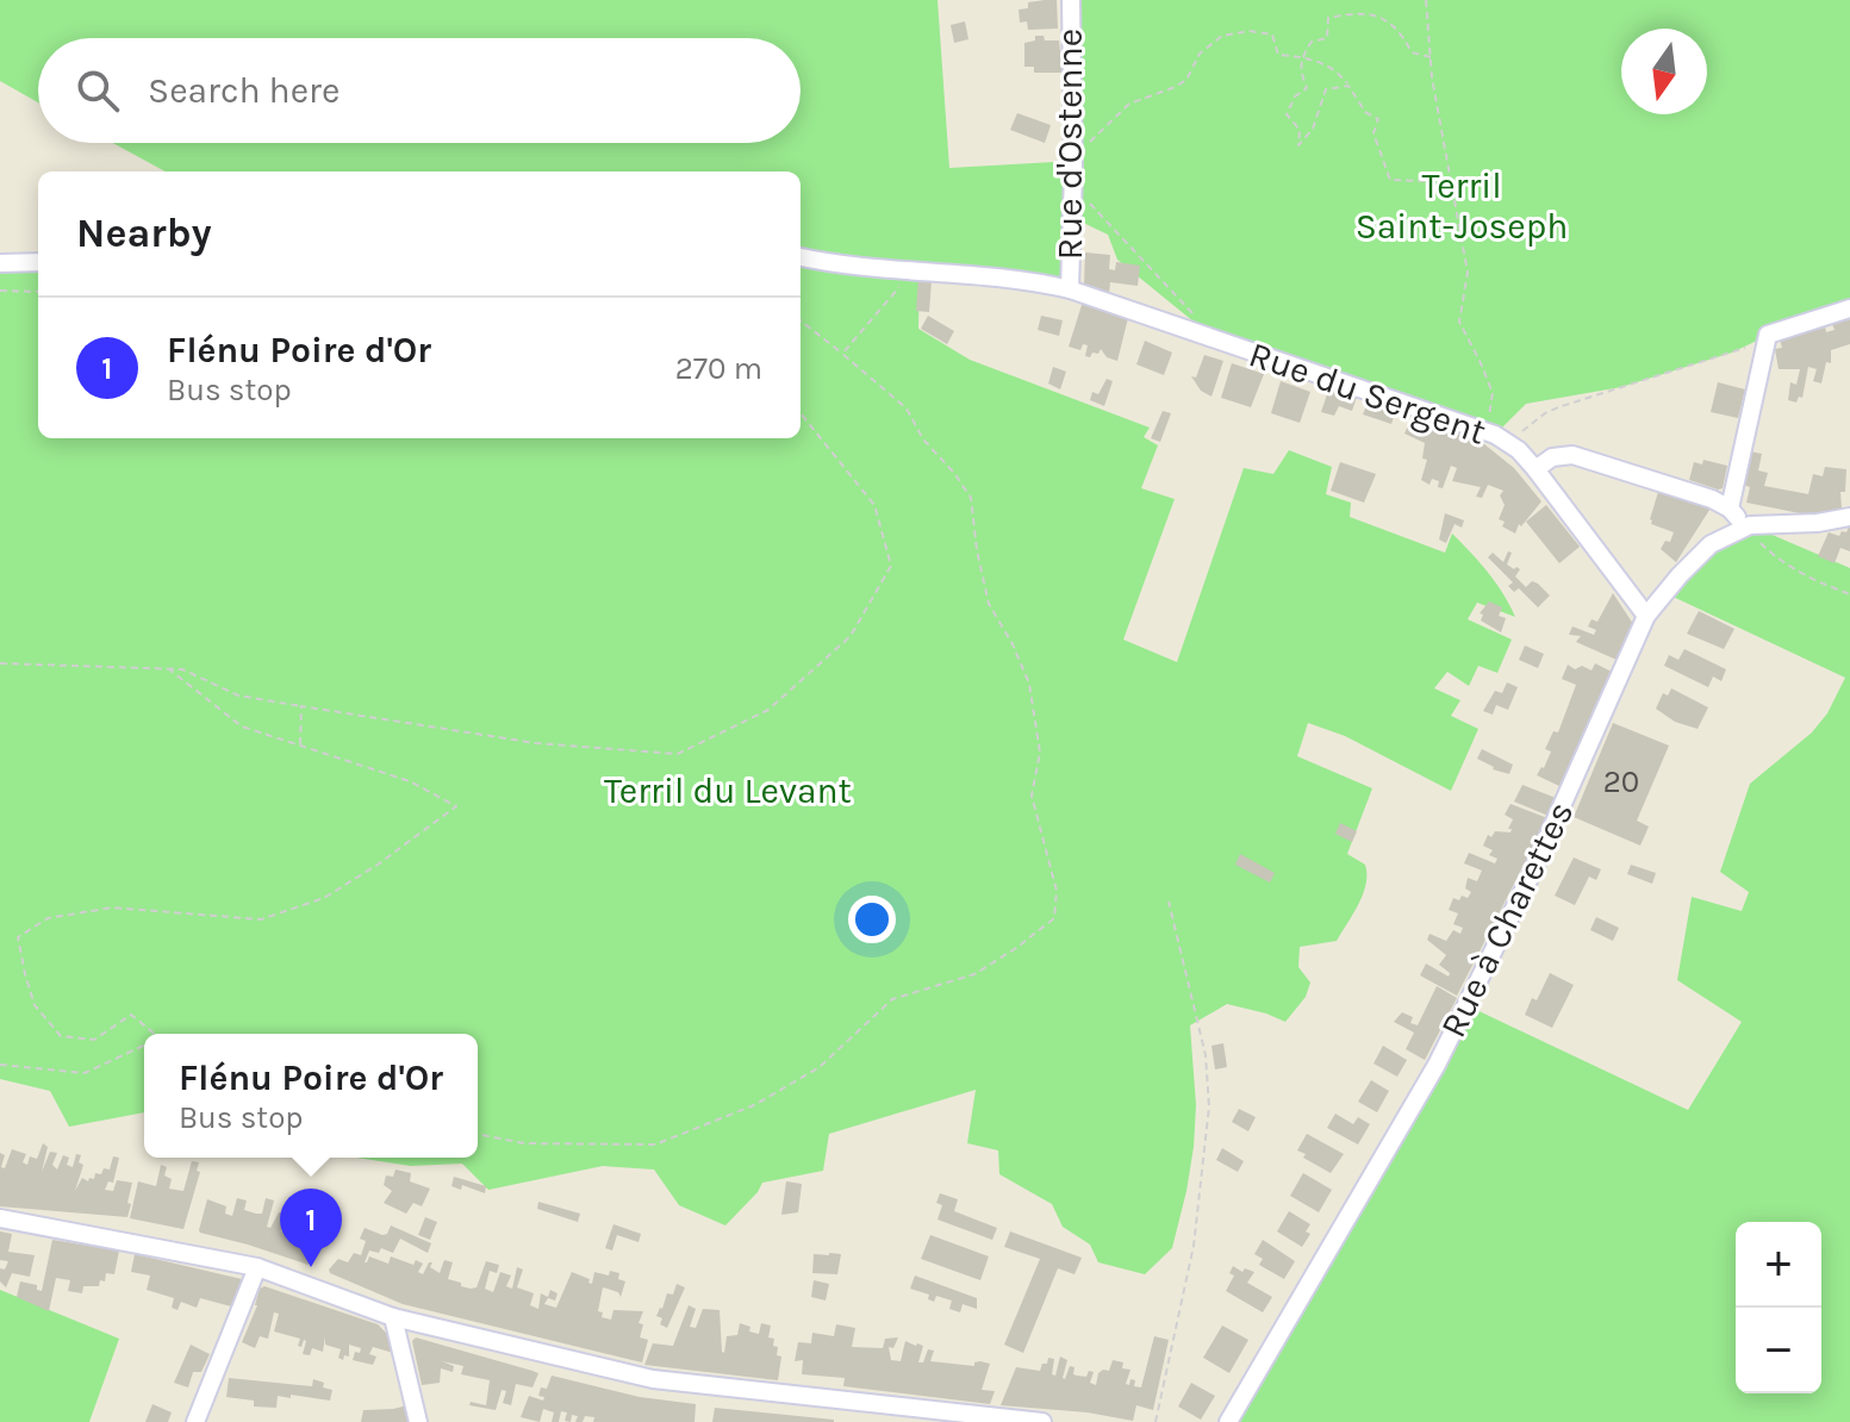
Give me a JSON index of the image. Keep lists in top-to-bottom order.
{
  "streets": {
    "street": ["Rue d'Ostenne", "Rue du Sergent", "Rue à Charettes"]
  },
  "crossings": [
    ["Rue d'Ostenne", "Rue du Sergent"],
    ["Rue du Sergent", "Rue à Charettes"]
  ],
  "parks": ["Terril Saint-Joseph", "Terril du Levant"],
  "house_numbers": ["20"],
  "north": "bottom",
  "page": {
    "search": "Search here",
    "heading": "Nearby",
    "list": [
      {
        "mark": "1",
        "name": "Flénu Poire d'Or",
        "note": "Bus stop",
        "value": "270 m"
      }
    ],
    "popup": ["Flénu Poire d'Or", "Bus stop"],
    "pins": "1",
    "map_buttons": ["+", "−"]
  }
}
